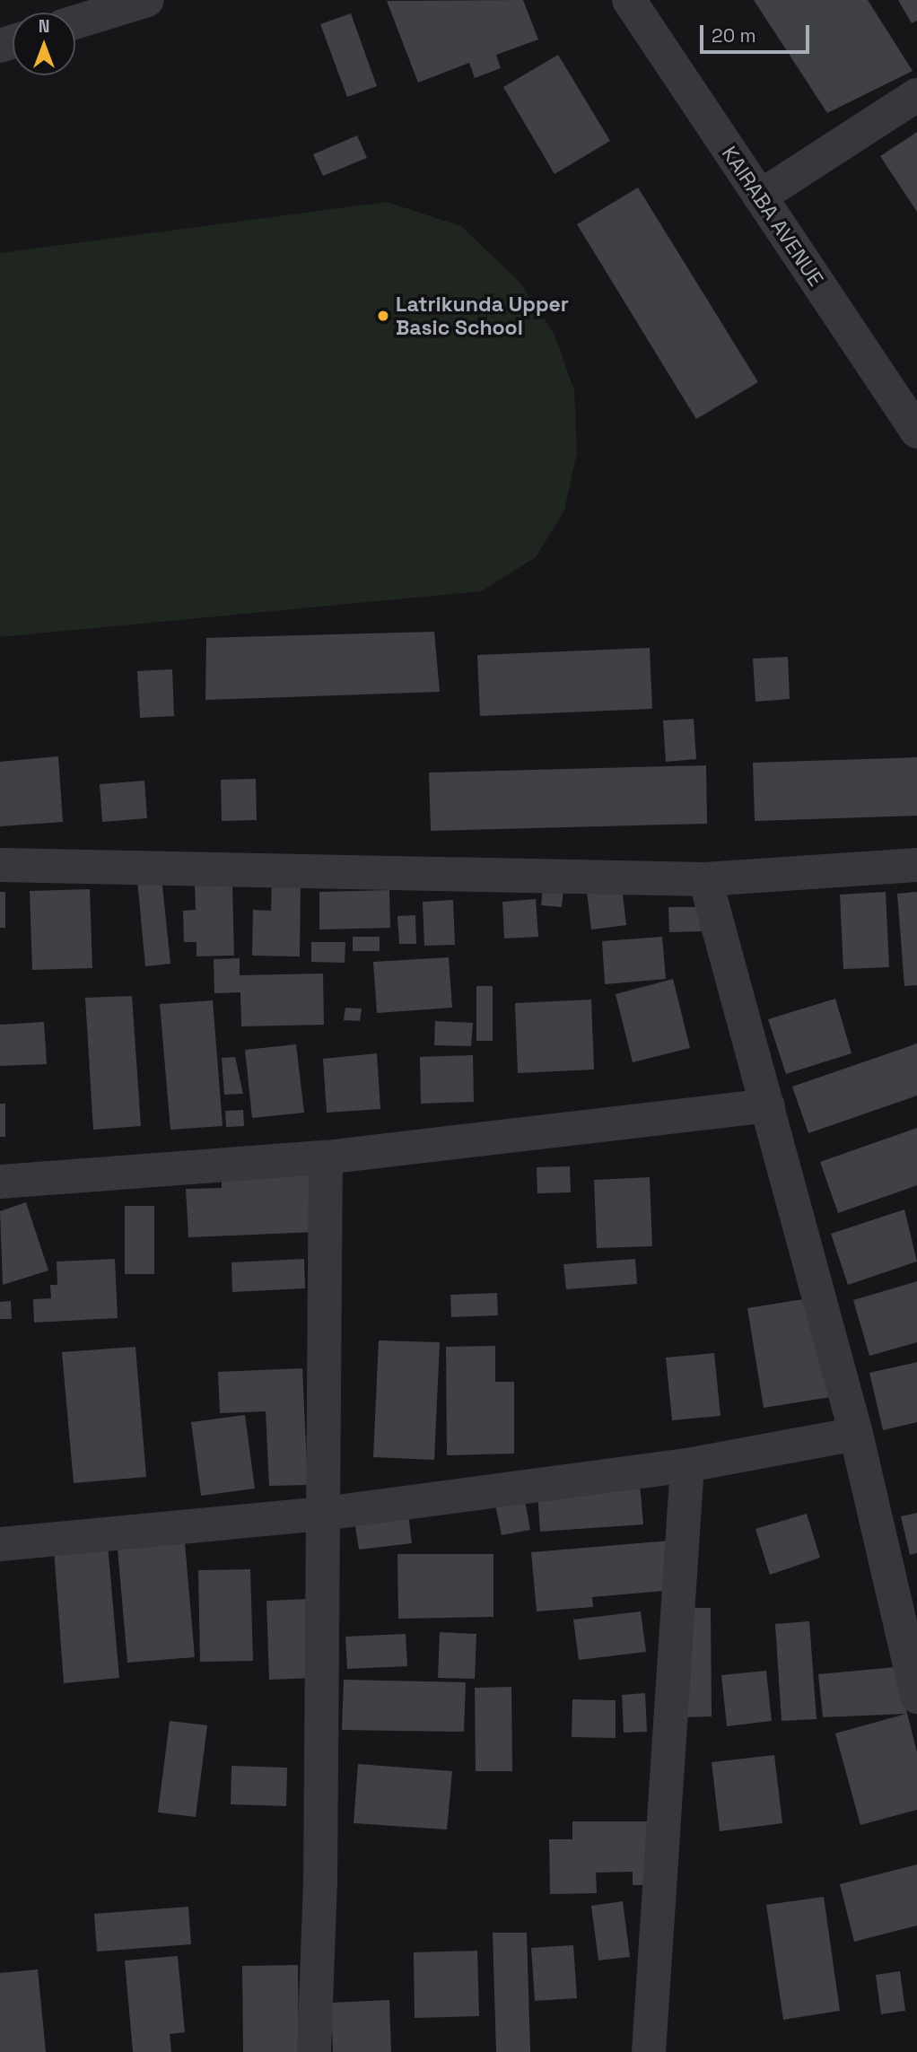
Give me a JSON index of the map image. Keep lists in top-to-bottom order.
{
  "streets": {
    "street": ["KAIRABA AVENUE"]
  },
  "places": ["Latrikunda Upper Basic School"],
  "scale_bar": "20 m",
  "north": "top"
}
